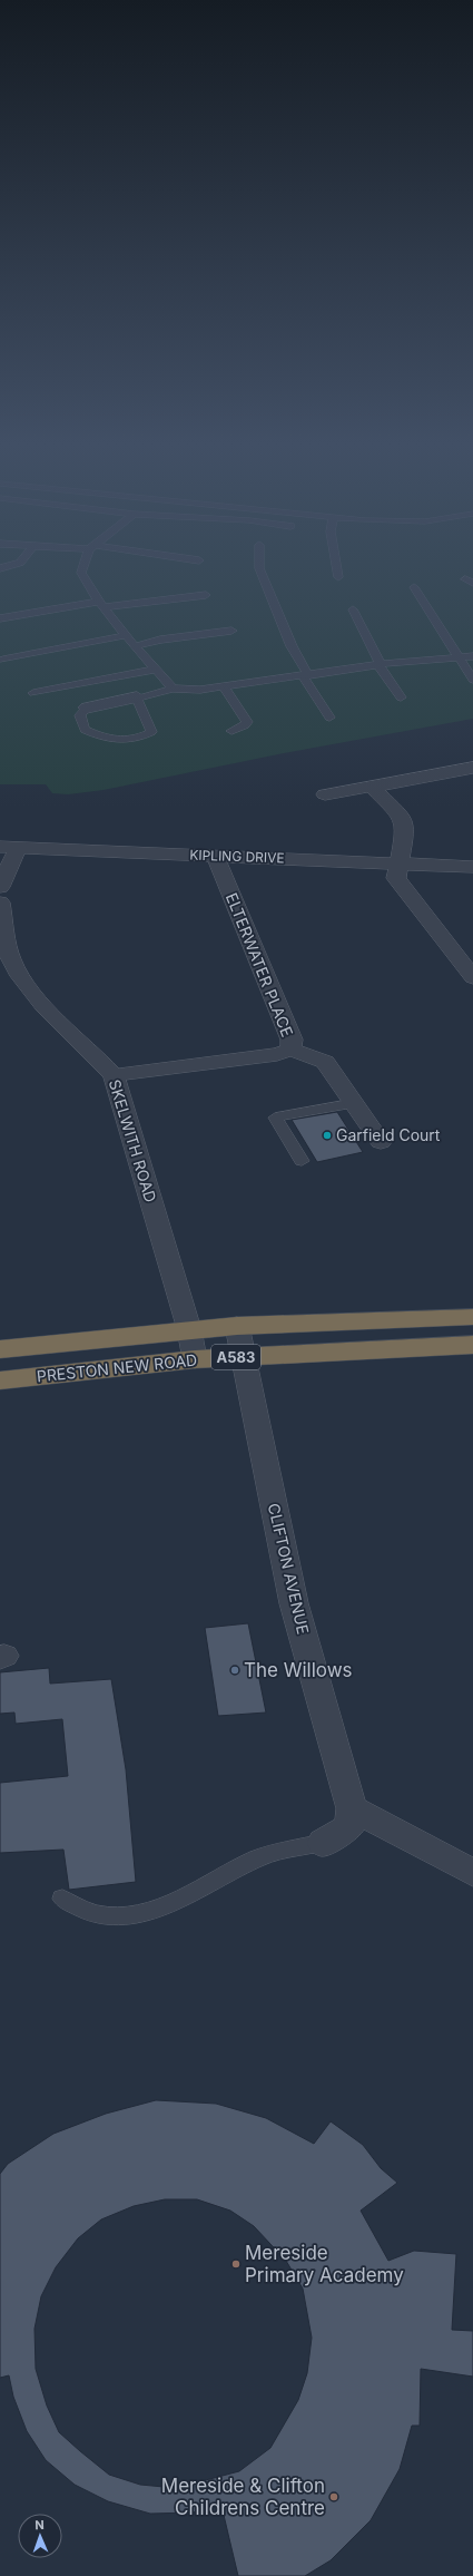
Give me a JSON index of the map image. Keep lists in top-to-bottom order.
{
  "streets": {
    "highway": ["A583", "PRESTON NEW ROAD"],
    "street": [
      "KIPLING DRIVE",
      "ELTERWATER PLACE",
      "SKELWITH ROAD",
      "CLIFTON AVENUE"
    ]
  },
  "crossings": [
    ["KIPLING DRIVE", "ELTERWATER PLACE"],
    ["SKELWITH ROAD", "PRESTON NEW ROAD"],
    ["PRESTON NEW ROAD", "CLIFTON AVENUE"]
  ],
  "places": [
    "Garfield Court",
    "The Willows",
    "Mereside Primary Academy",
    "Mereside & Clifton Childrens Centre"
  ],
  "north": "top"
}
